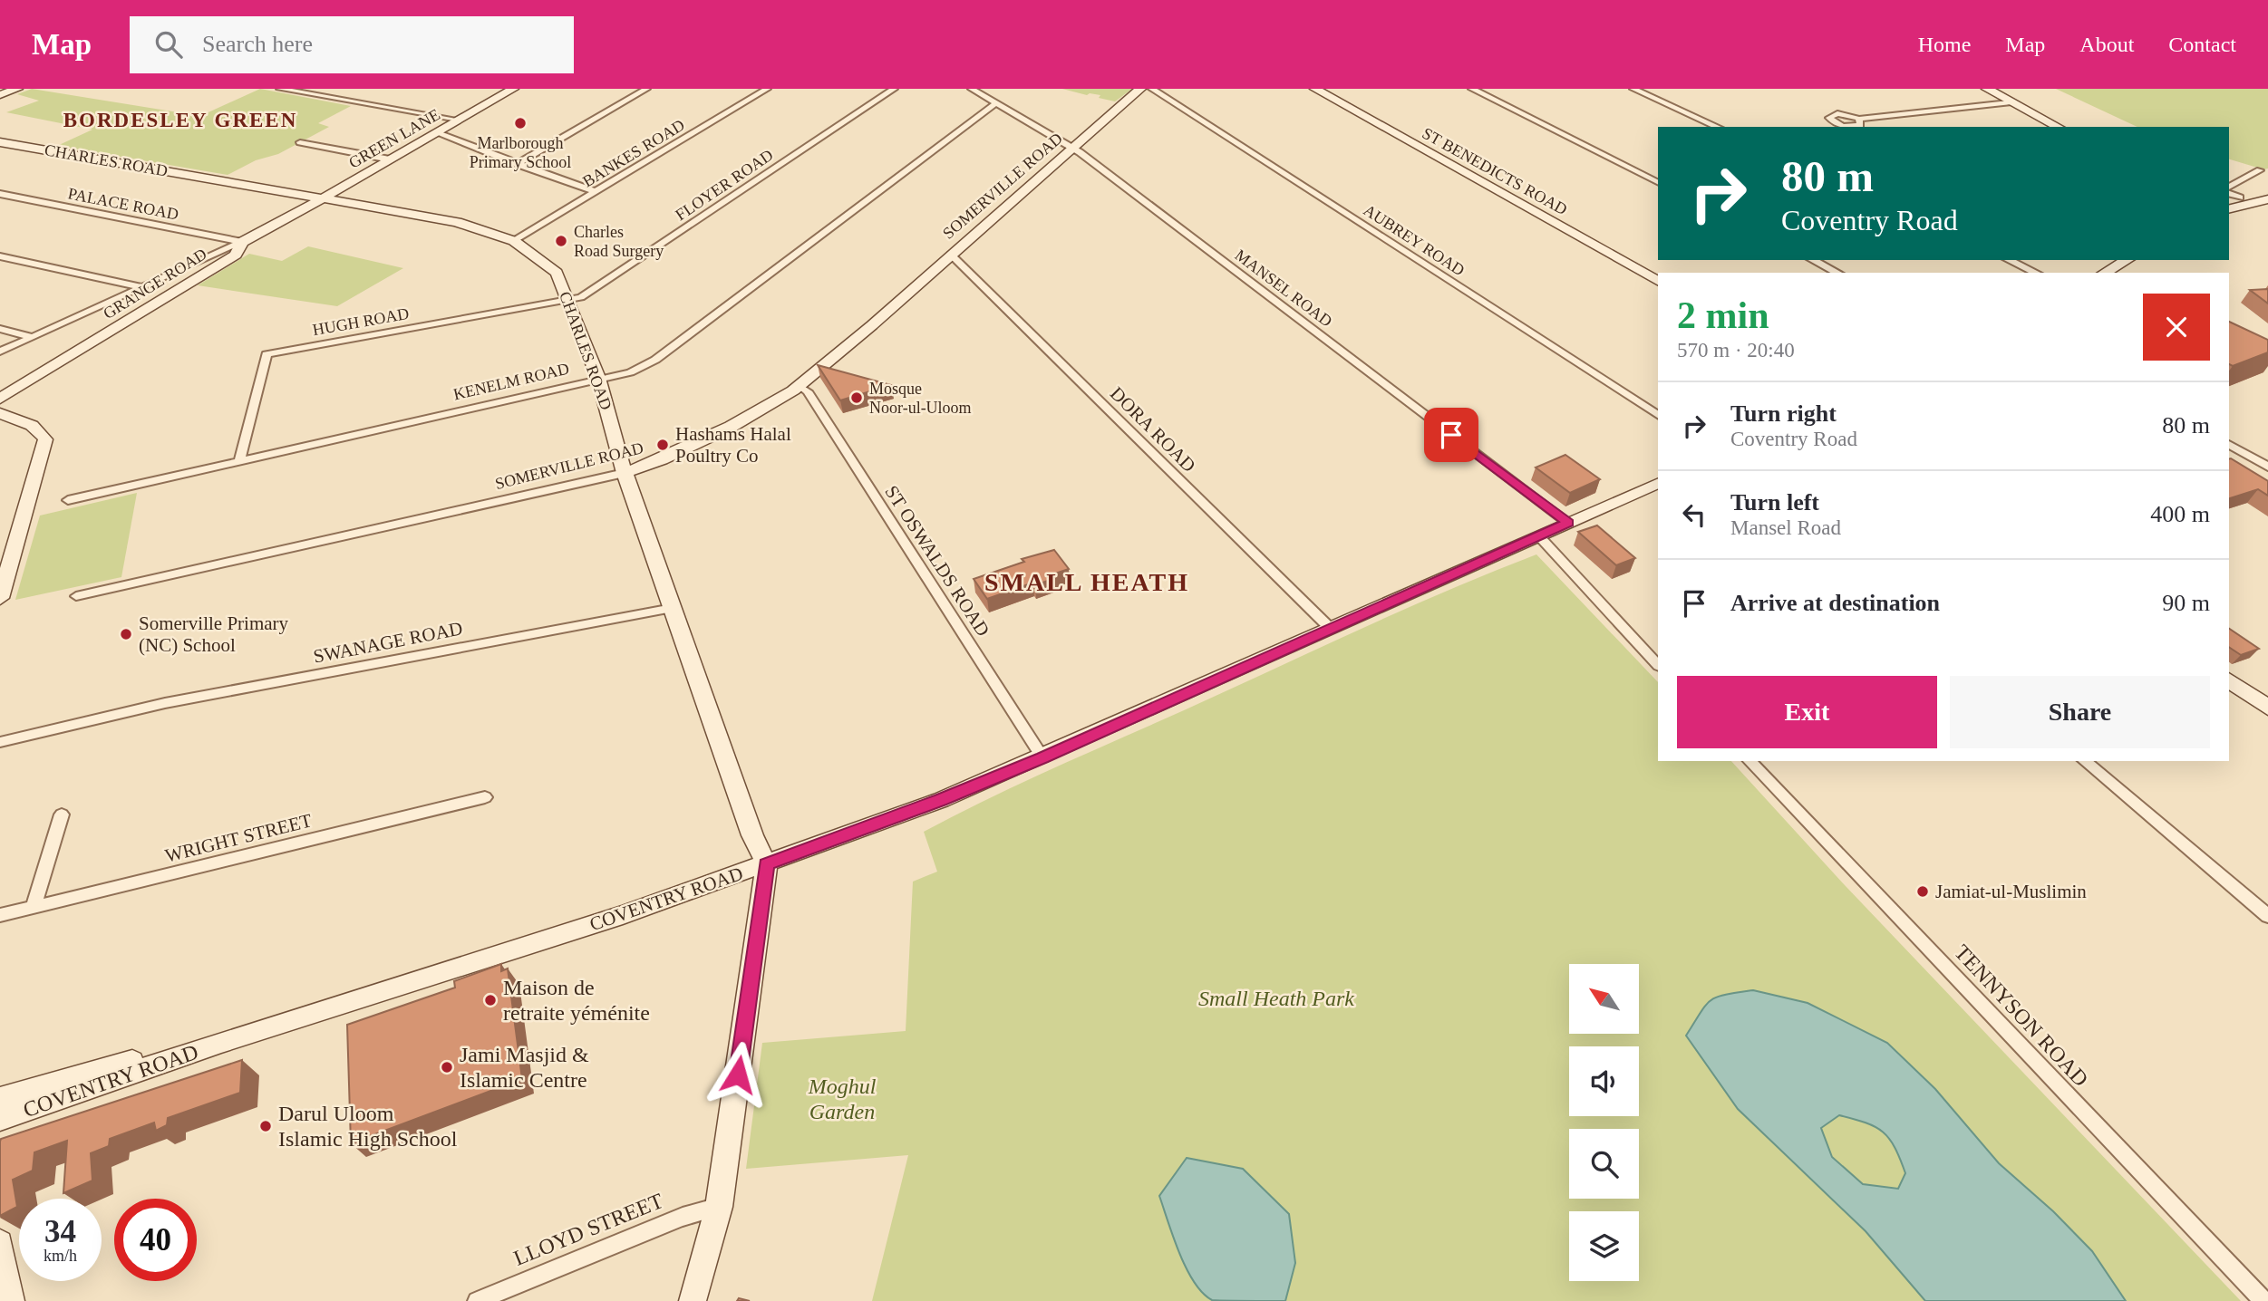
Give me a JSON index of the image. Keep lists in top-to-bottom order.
{
  "streets": {
    "street": [
      "GREEN LANE",
      "BANKES ROAD",
      "CHARLES ROAD",
      "ST BENEDICTS ROAD",
      "FLOYER ROAD",
      "SOMERVILLE ROAD",
      "PALACE ROAD",
      "AUBREY ROAD",
      "GRANGE ROAD",
      "MANSEL ROAD",
      "HUGH ROAD",
      "KENELM ROAD",
      "DORA ROAD",
      "ST OSWALDS ROAD",
      "SWANAGE ROAD",
      "WRIGHT STREET",
      "COVENTRY ROAD",
      "TENNYSON ROAD",
      "LLOYD STREET"
    ]
  },
  "crossings": [
    ["GREEN LANE", "CHARLES ROAD"],
    ["GREEN LANE", "GRANGE ROAD"],
    ["BANKES ROAD", "CHARLES ROAD"],
    ["CHARLES ROAD", "FLOYER ROAD"],
    ["CHARLES ROAD", "SOMERVILLE ROAD"],
    ["CHARLES ROAD", "GRANGE ROAD"],
    ["CHARLES ROAD", "HUGH ROAD"],
    ["CHARLES ROAD", "KENELM ROAD"],
    ["CHARLES ROAD", "SWANAGE ROAD"],
    ["CHARLES ROAD", "COVENTRY ROAD"],
    ["FLOYER ROAD", "HUGH ROAD"],
    ["SOMERVILLE ROAD", "MANSEL ROAD"],
    ["SOMERVILLE ROAD", "DORA ROAD"],
    ["SOMERVILLE ROAD", "ST OSWALDS ROAD"],
    ["PALACE ROAD", "GRANGE ROAD"],
    ["MANSEL ROAD", "KENELM ROAD"],
    ["MANSEL ROAD", "COVENTRY ROAD"],
    ["HUGH ROAD", "KENELM ROAD"],
    ["DORA ROAD", "COVENTRY ROAD"],
    ["ST OSWALDS ROAD", "COVENTRY ROAD"]
  ],
  "districts": ["BORDESLEY GREEN", "SMALL HEATH"],
  "parks": ["Small Heath Park", "Moghul Garden"],
  "places": [
    "Marlborough Primary School",
    "Charles Road Surgery",
    "Mosque Noor-ul-Uloom",
    "Hashams Halal Poultry Co",
    "Somerville Primary (NC) School",
    "Jamiat-ul-Muslimin",
    "Maison de retraite yéménite",
    "Jami Masjid & Islamic Centre",
    "Darul Uloom Islamic High School"
  ],
  "north": "top left",
  "page": {
    "header": "Map",
    "search": "Search here",
    "nav": [
      "Home",
      "Map",
      "About",
      "Contact"
    ],
    "turn": ["80 m", "Coventry Road"],
    "heading": ["2 min", "570 m · 20:40"],
    "list": [
      {
        "name": "Turn right",
        "note": "Coventry Road",
        "value": "80 m"
      },
      {
        "name": "Turn left",
        "note": "Mansel Road",
        "value": "400 m"
      },
      {
        "name": "Arrive at destination",
        "value": "90 m"
      }
    ],
    "buttons": ["Exit", "Share"],
    "speed": "34 km/h",
    "limit": "40"
  }
}
